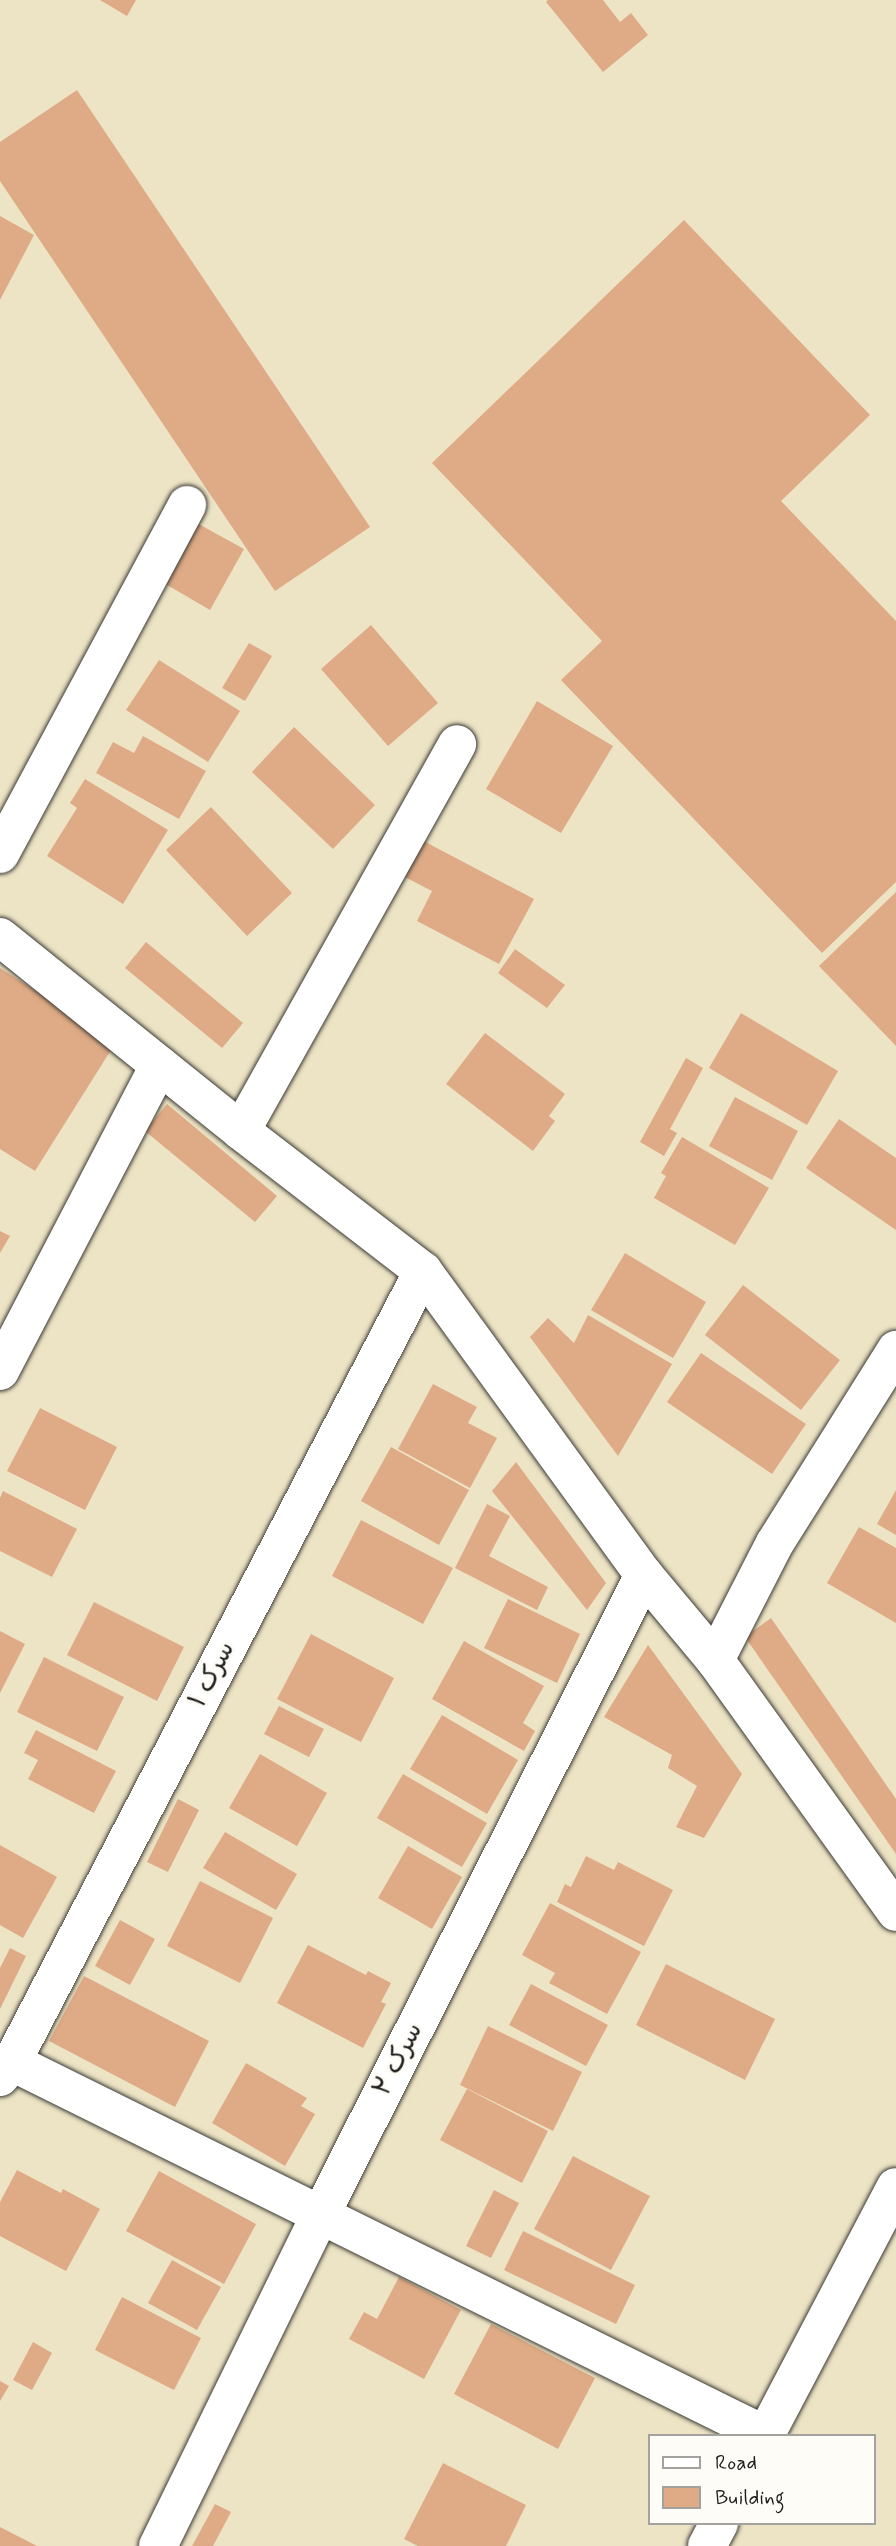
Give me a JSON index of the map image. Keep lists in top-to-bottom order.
{
  "streets": {
    "street": ["سرک ۱", "سرک ۲"]
  },
  "legend": ["Road", "Building"]
}
